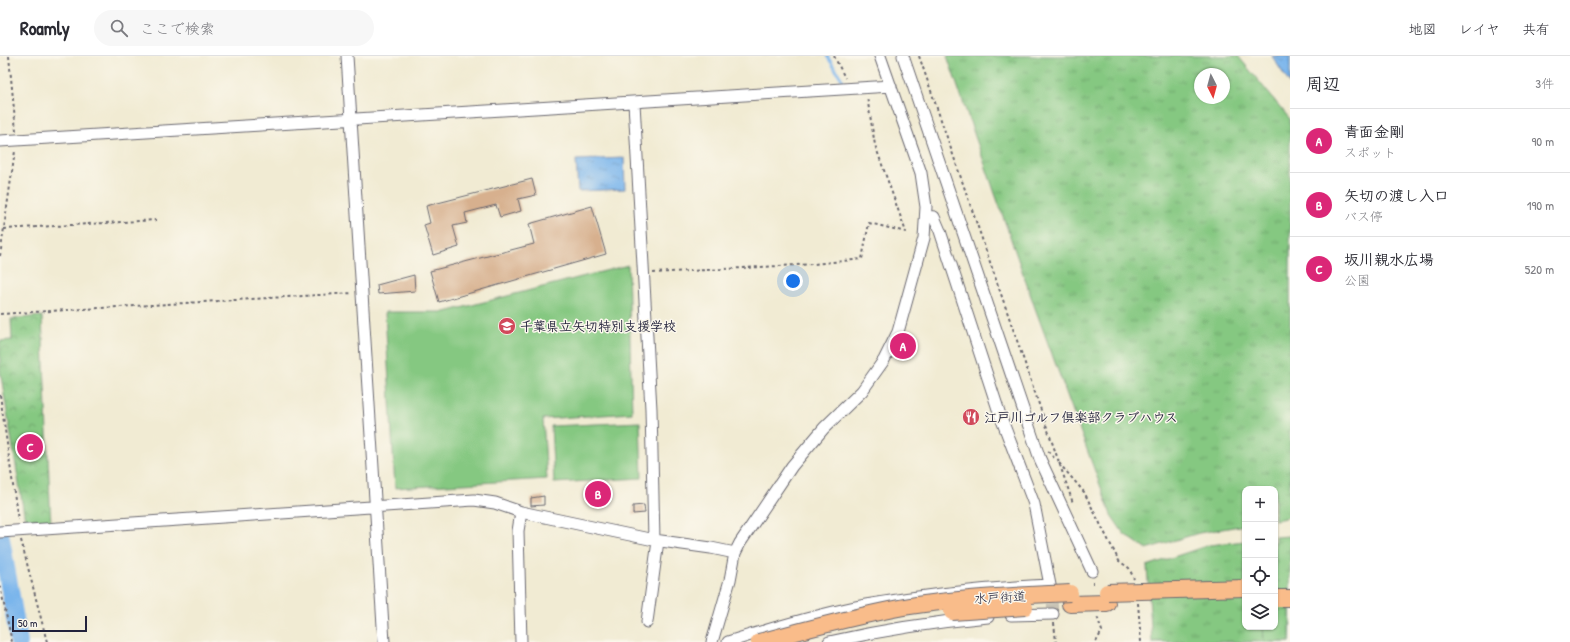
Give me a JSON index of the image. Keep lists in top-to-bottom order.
{
  "streets": {
    "highway": ["水戸街道"]
  },
  "places": {
    "school or university": ["千葉県立矢切特別支援学校"],
    "restaurant": ["江戸川ゴルフ倶楽部クラブハウス"]
  },
  "scale_bar": "50 m",
  "north": "bottom",
  "page": {
    "header": "Roamly",
    "search": "ここで検索",
    "nav": ["地図", "レイヤ", "共有"],
    "heading": ["周辺", "3件"],
    "list": [
      {
        "mark": "A",
        "name": "青面金剛",
        "note": "スポット",
        "value": "90 m"
      },
      {
        "mark": "B",
        "name": "矢切の渡し入口",
        "note": "バス停",
        "value": "190 m"
      },
      {
        "mark": "C",
        "name": "坂川親水広場",
        "note": "公園",
        "value": "520 m"
      }
    ],
    "pins": ["A", "C", "B"],
    "map_buttons": ["+", "−"],
    "scale": "50 m"
  }
}
